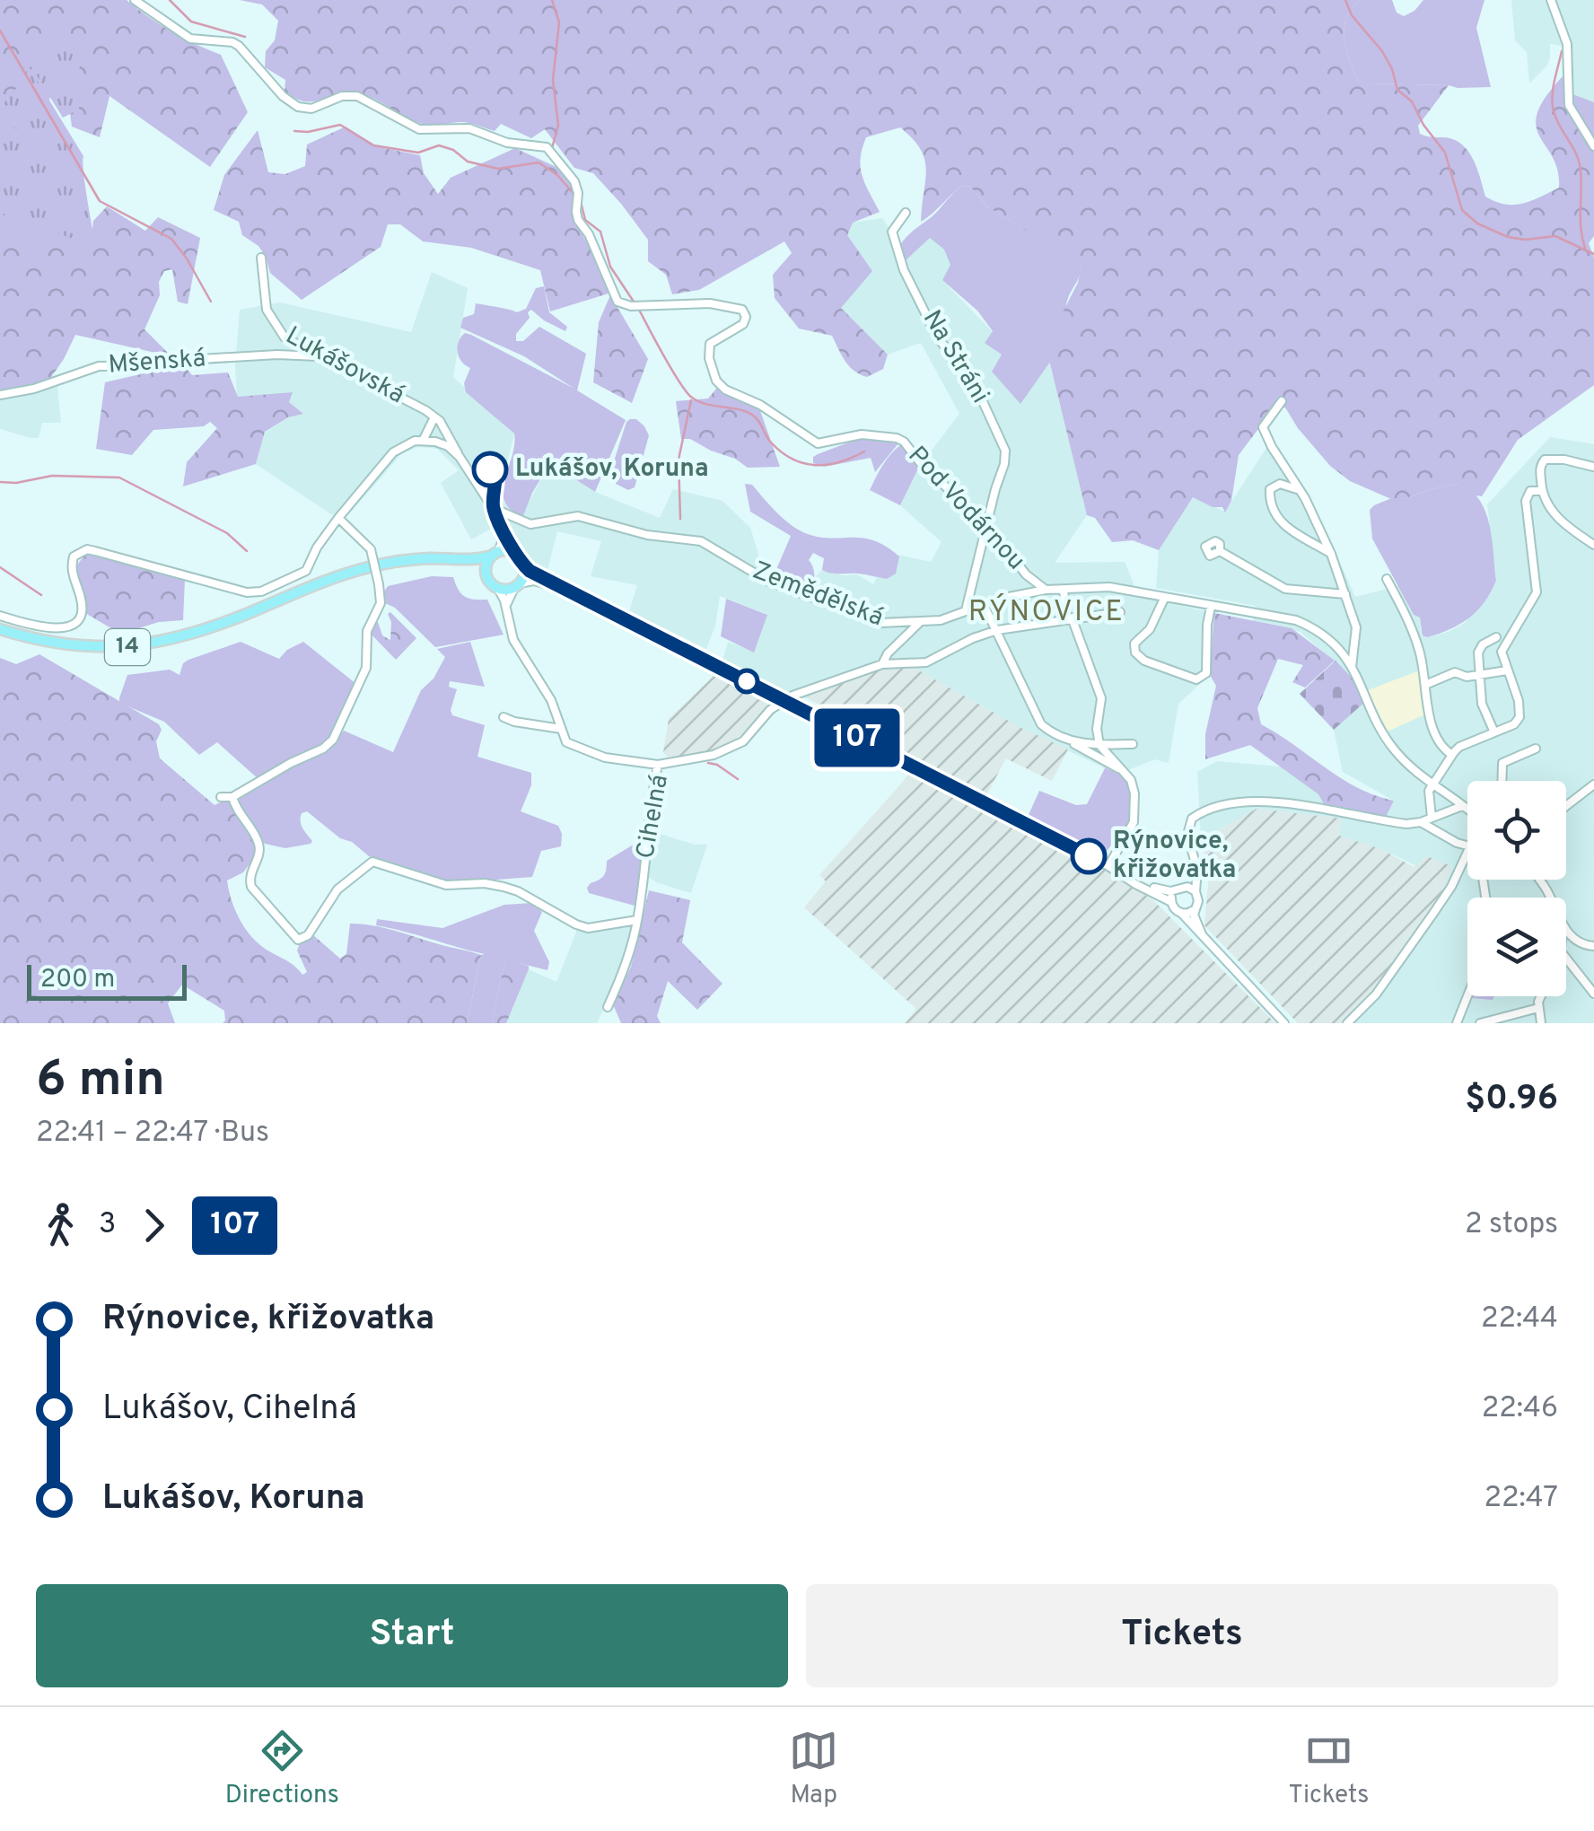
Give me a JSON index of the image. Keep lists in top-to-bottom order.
{
  "streets": {
    "main road": ["14"],
    "street": [
      "Na Stráni",
      "Mšenská",
      "Lukášovská",
      "Pod Vodárnou",
      "Zemědělská",
      "Cihelná"
    ]
  },
  "crossings": [
    ["Na Stráni", "Pod Vodárnou"],
    ["Na Stráni", "Zemědělská"],
    ["Mšenská", "Lukášovská"],
    ["Lukášovská", "Zemědělská"],
    ["Lukášovská", "14"],
    ["Pod Vodárnou", "Zemědělská"]
  ],
  "districts": ["RÝNOVICE"],
  "places": ["Lukášov, Koruna", "Rýnovice, křižovatka"],
  "lines": ["bus line 107"],
  "scale_bar": "200 m",
  "page": {
    "on_map": "107",
    "scale": "200 m",
    "heading": ["6 min", "22:41 – 22:47 · Bus", "$0.96"],
    "legs": ["3", "107", "2 stops"],
    "list": [
      {
        "name": "Rýnovice, křižovatka",
        "value": "22:44"
      },
      {
        "name": "Lukášov, Cihelná",
        "value": "22:46"
      },
      {
        "name": "Lukášov, Koruna",
        "value": "22:47"
      }
    ],
    "buttons": ["Start", "Tickets"],
    "tabs": ["Directions", "Map", "Tickets"]
  }
}
